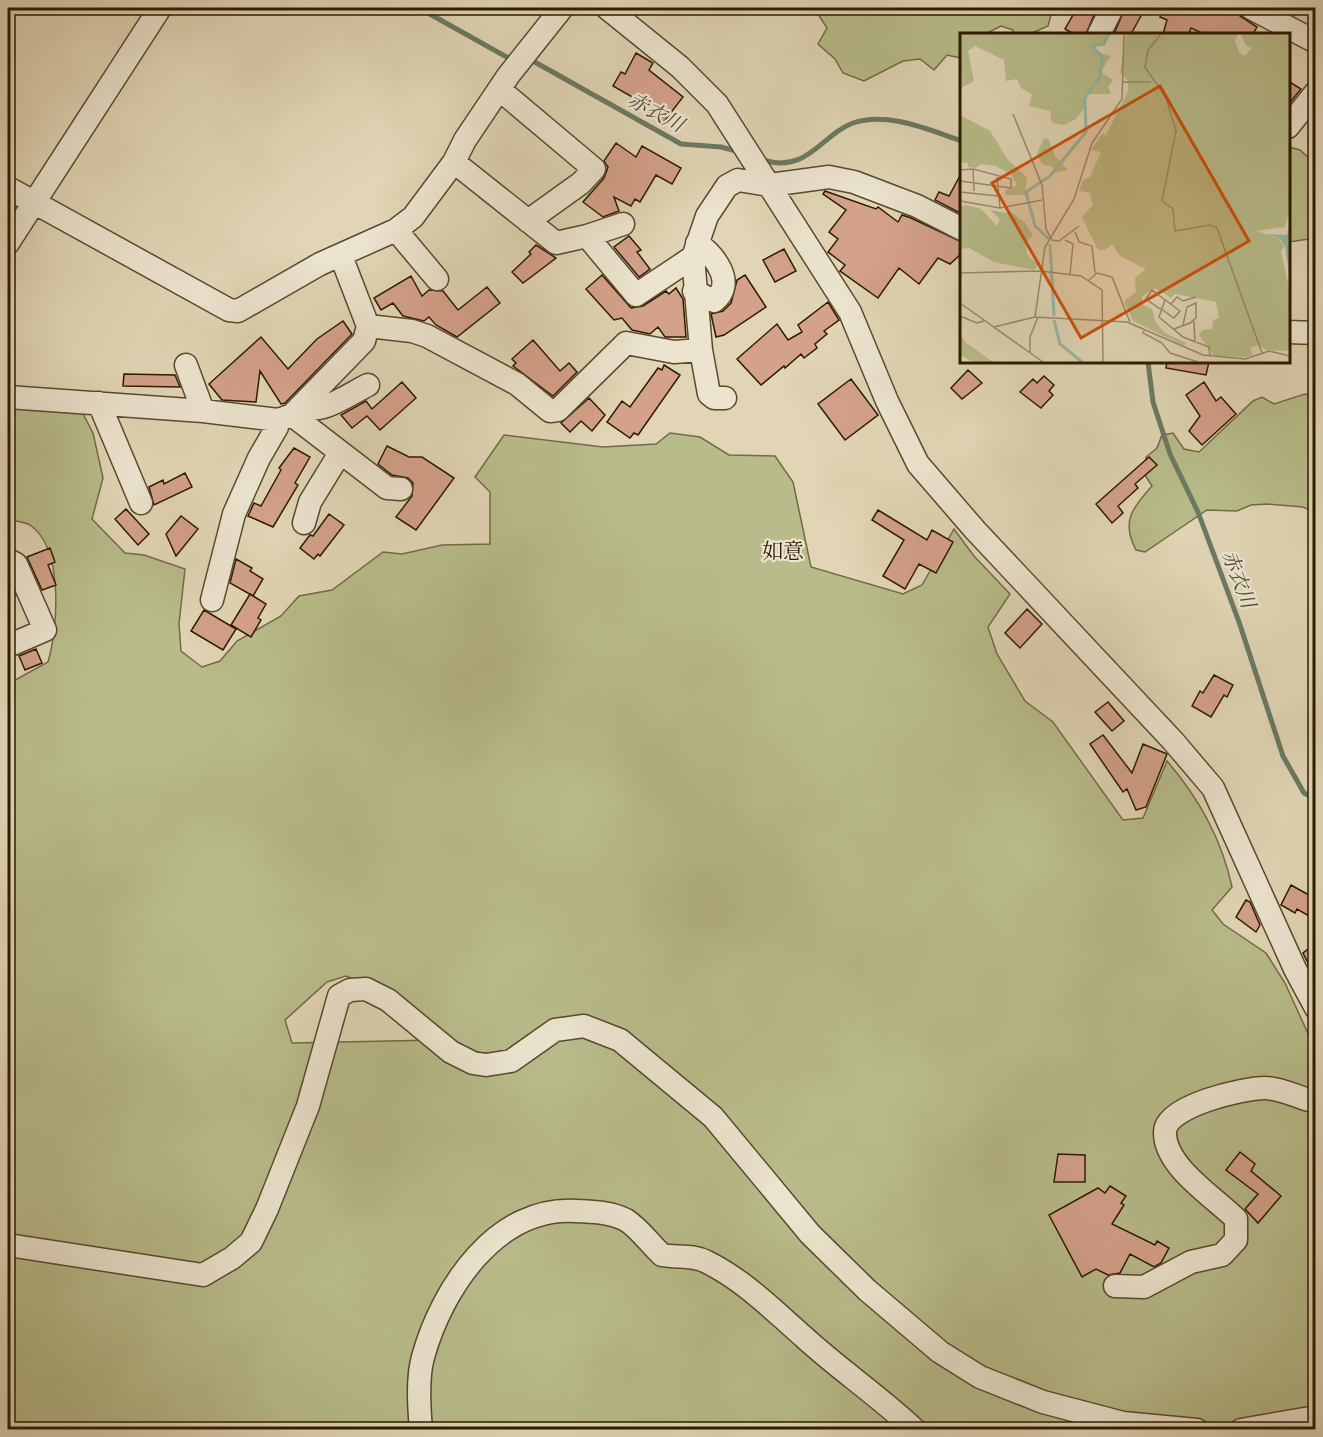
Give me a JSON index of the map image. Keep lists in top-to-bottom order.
{
  "districts": ["如意"],
  "water": ["赤衣川"]
}
